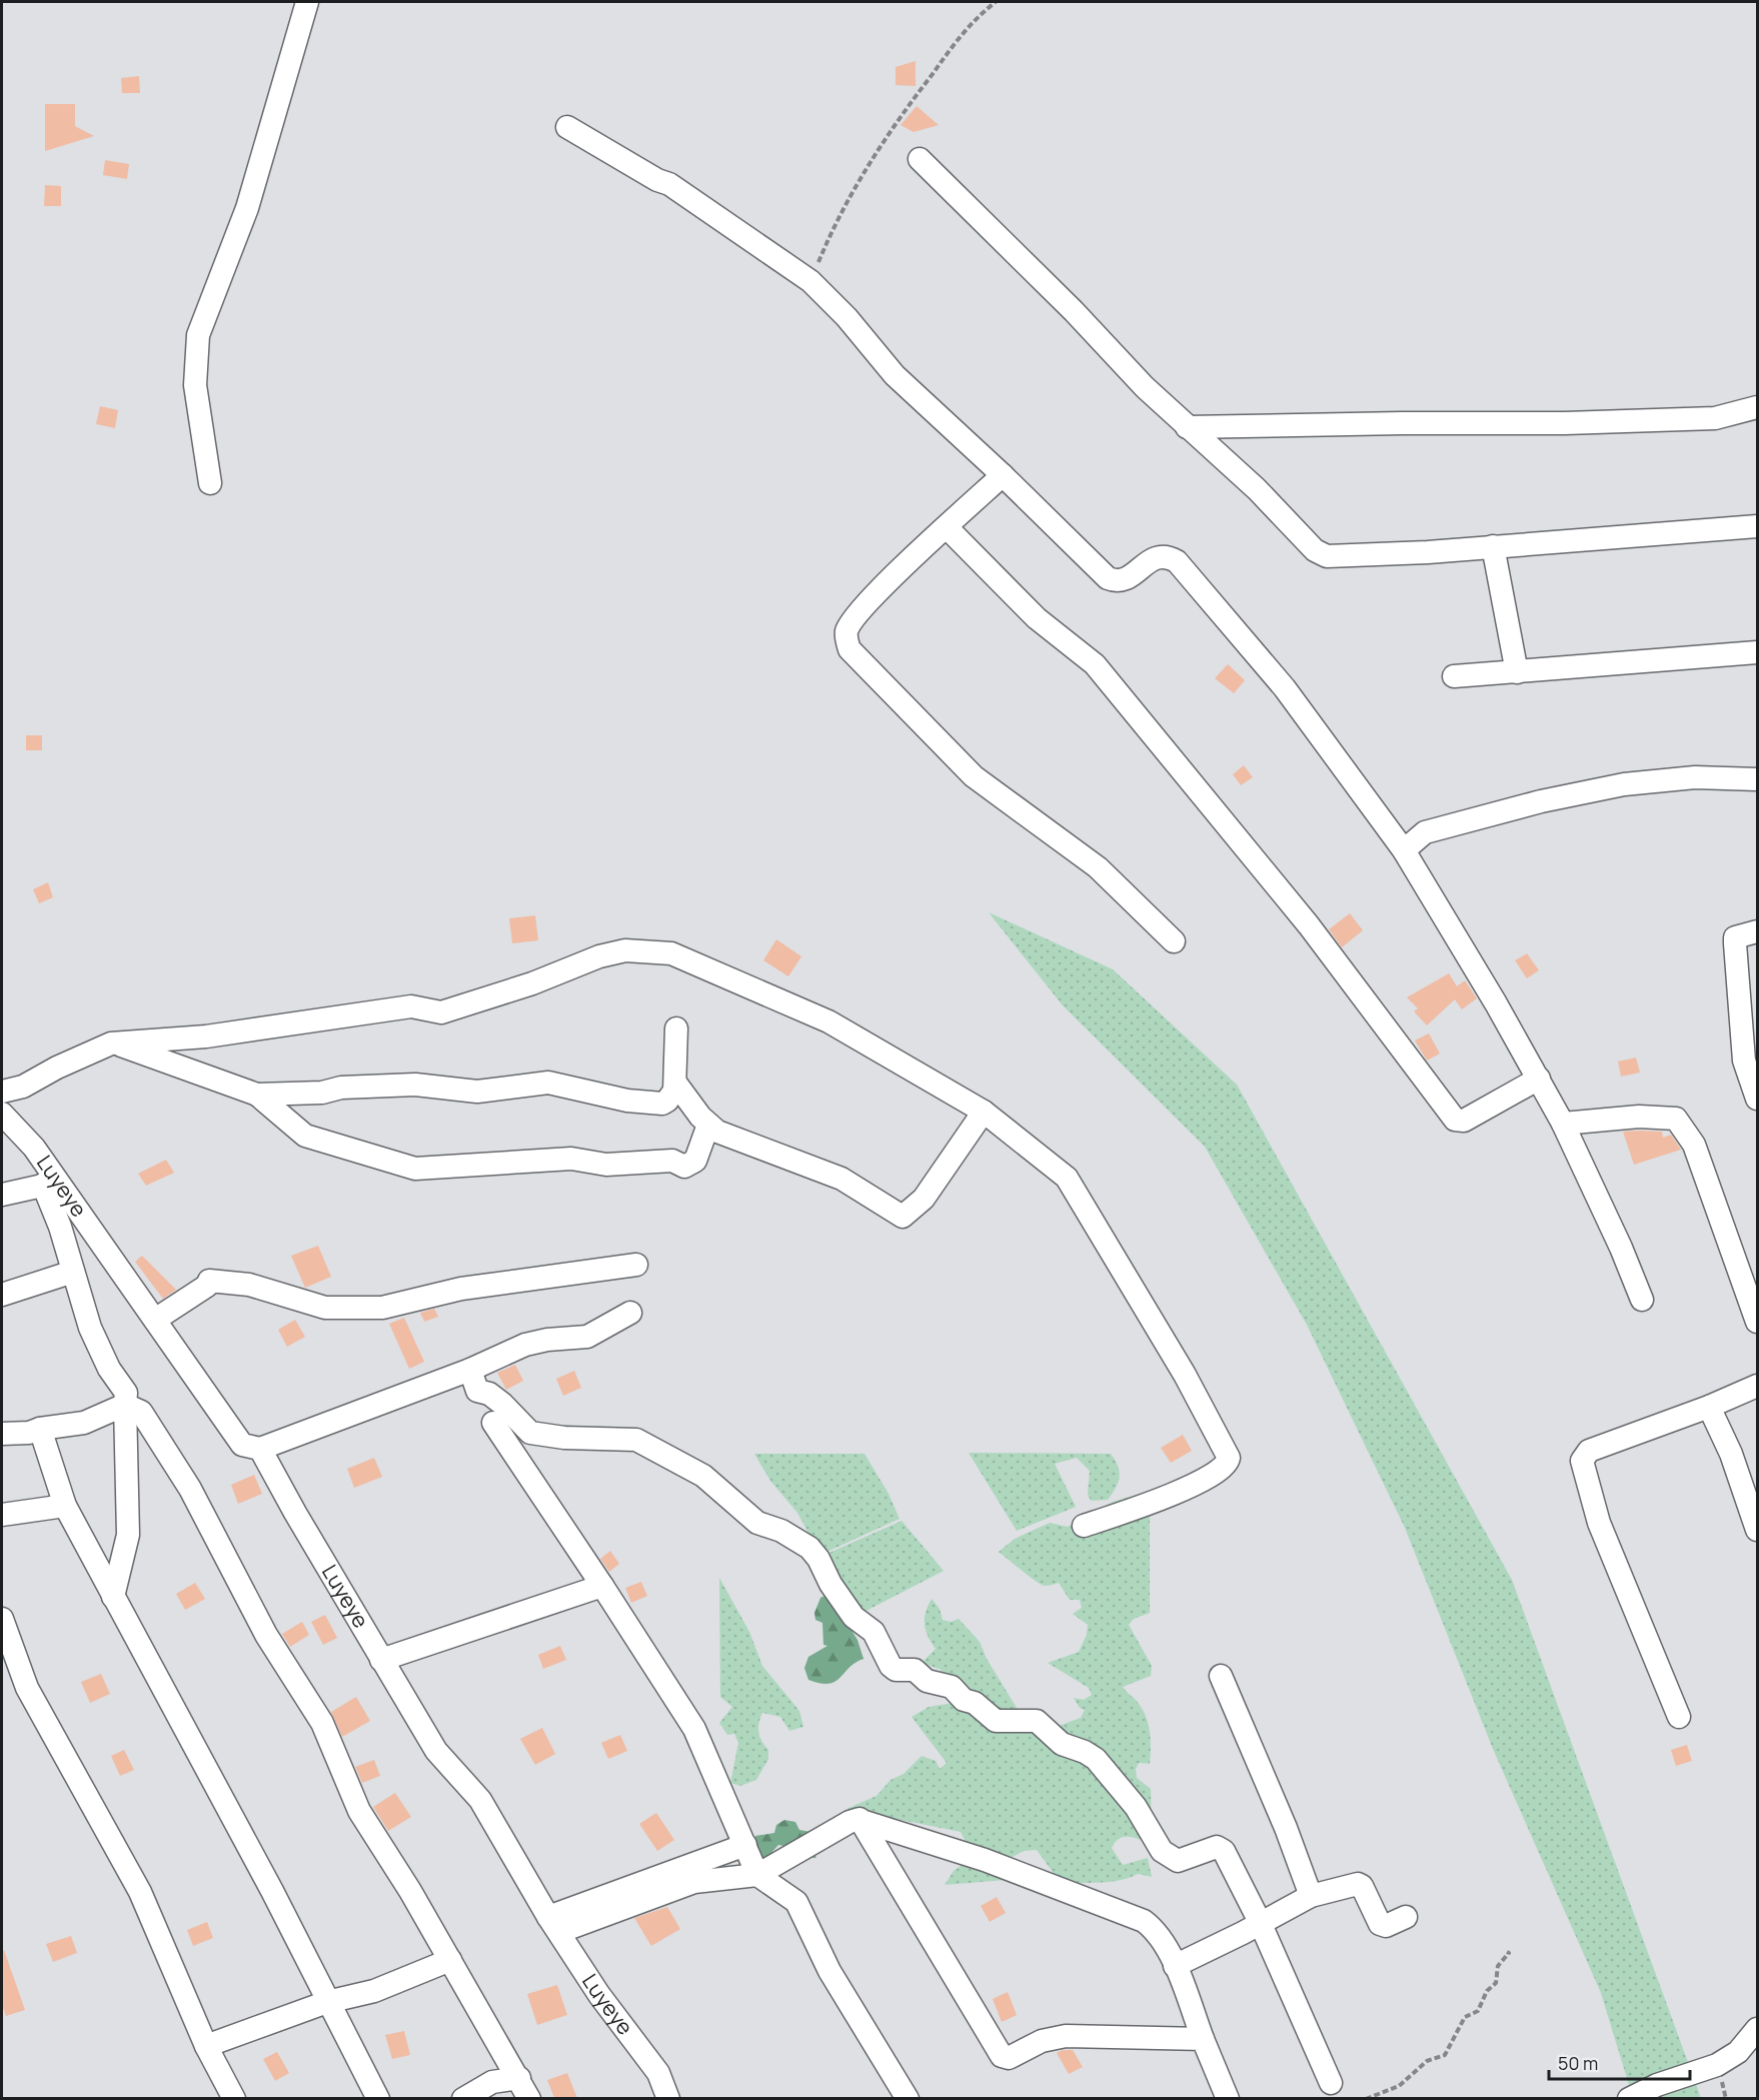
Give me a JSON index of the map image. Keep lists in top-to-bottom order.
{
  "streets": {
    "street": ["Luyeye"]
  },
  "scale_bar": "50 m"
}
